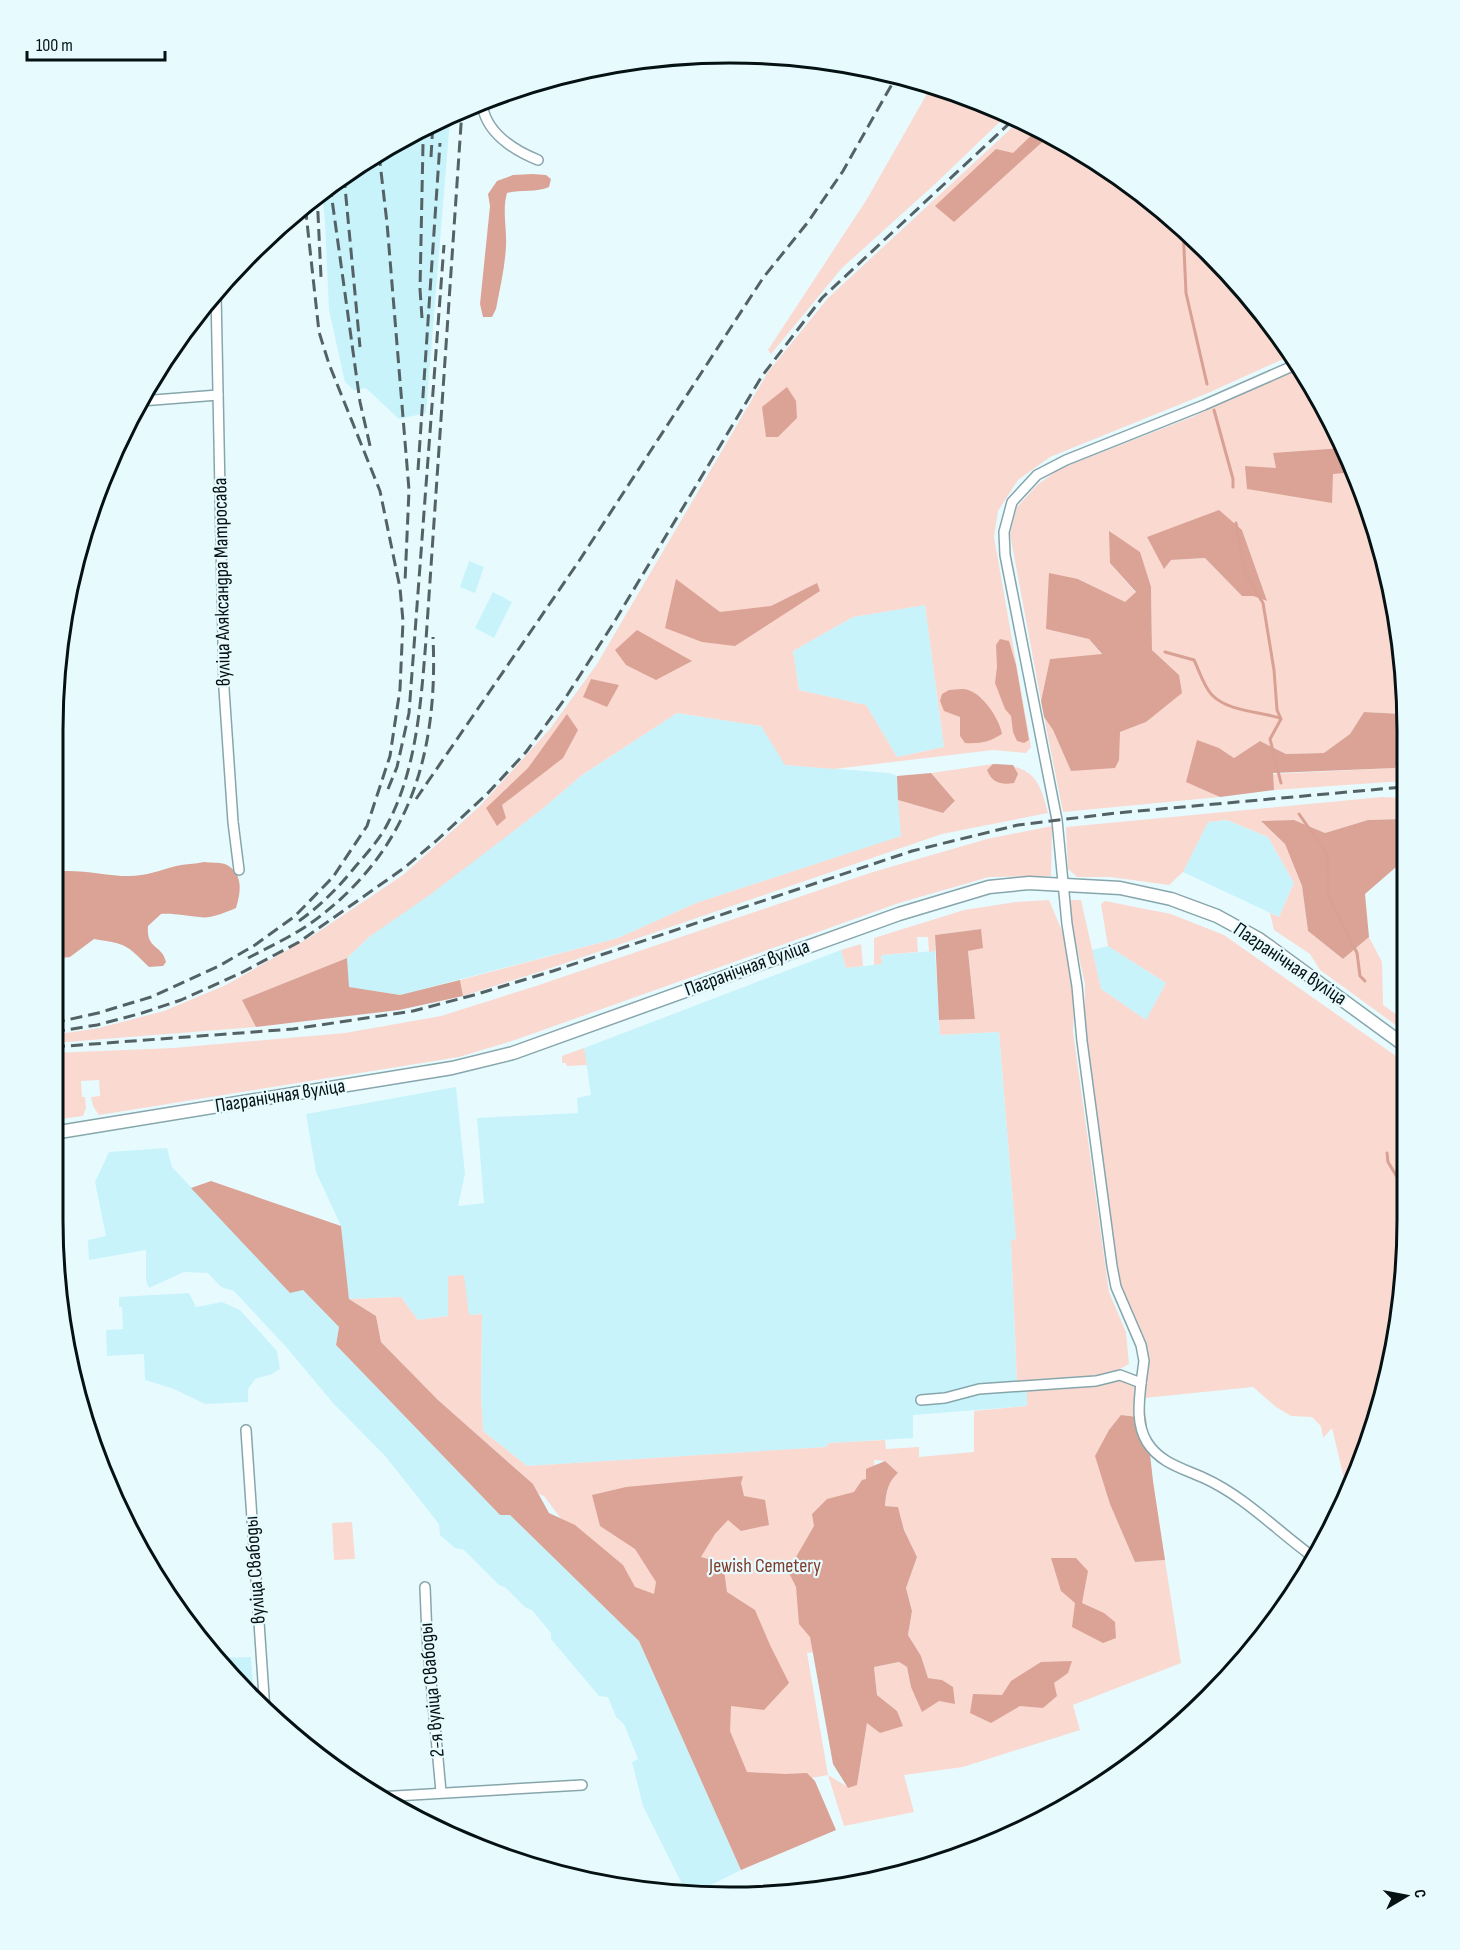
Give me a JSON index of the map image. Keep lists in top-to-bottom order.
{
  "streets": {
    "street": [
      "вуліца Аляксандра Матросава",
      "Пагранічная вуліца",
      "вуліца Свабоды",
      "2-я вуліца Свабоды"
    ]
  },
  "parks": ["Jewish Cemetery"],
  "scale_bar": "100 m",
  "north": "right"
}
